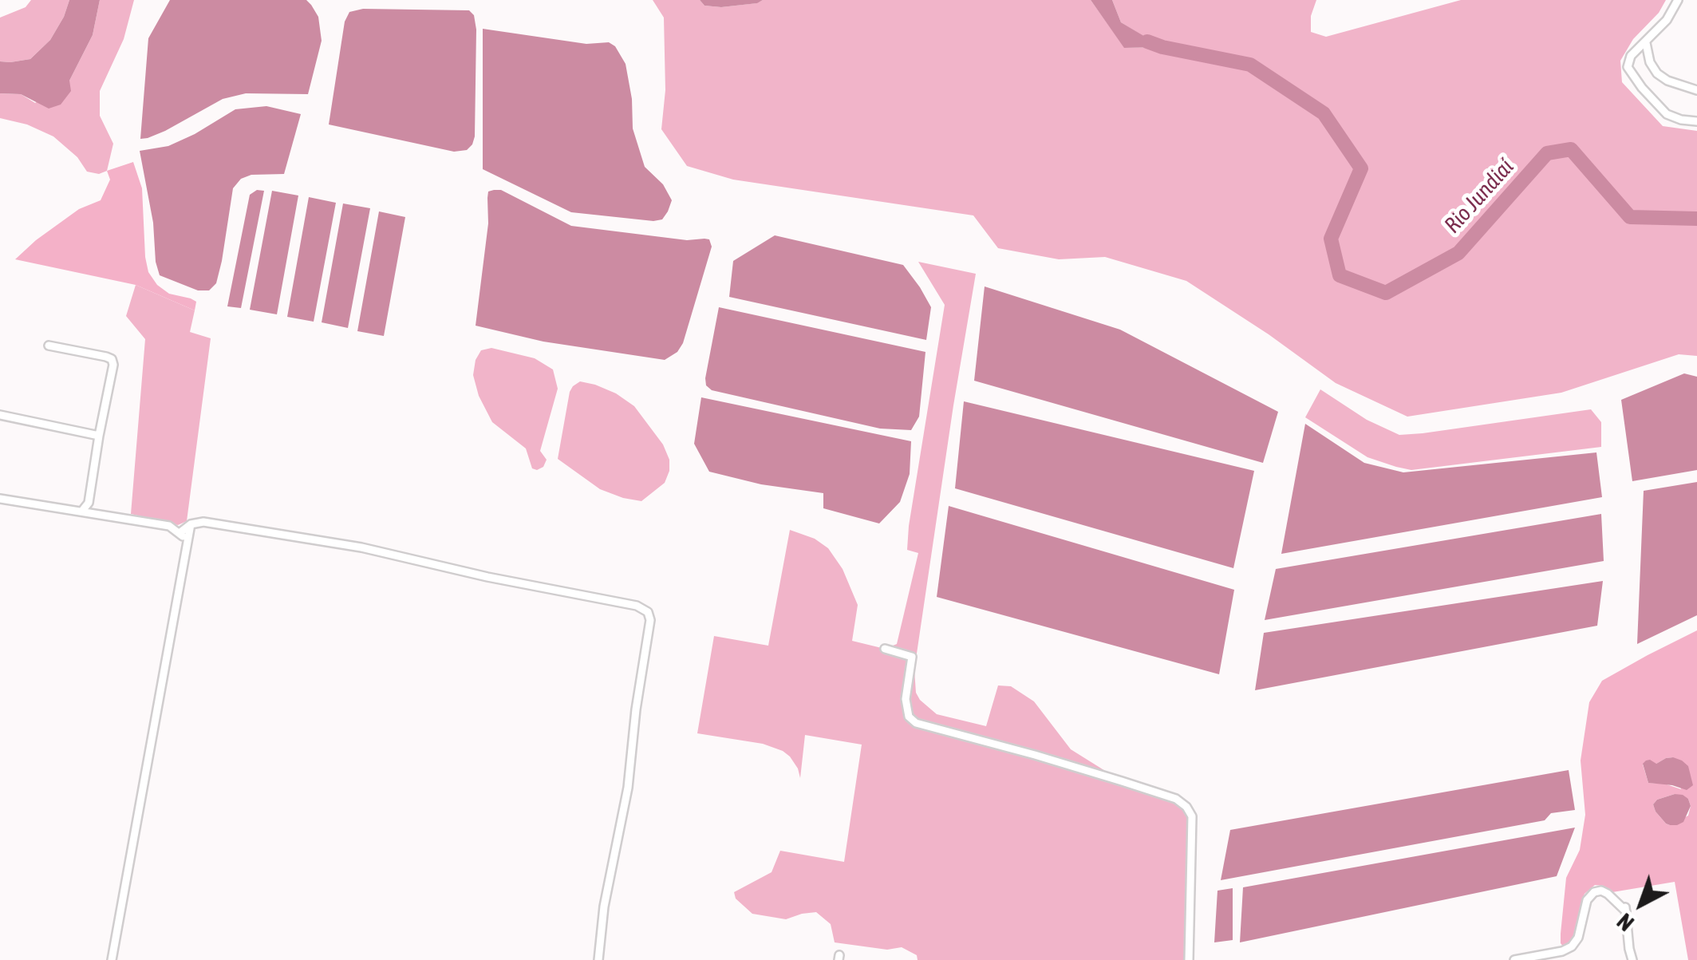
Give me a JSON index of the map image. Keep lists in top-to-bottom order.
{
  "water": ["Rio Jundiaí"],
  "north": "bottom left"
}
